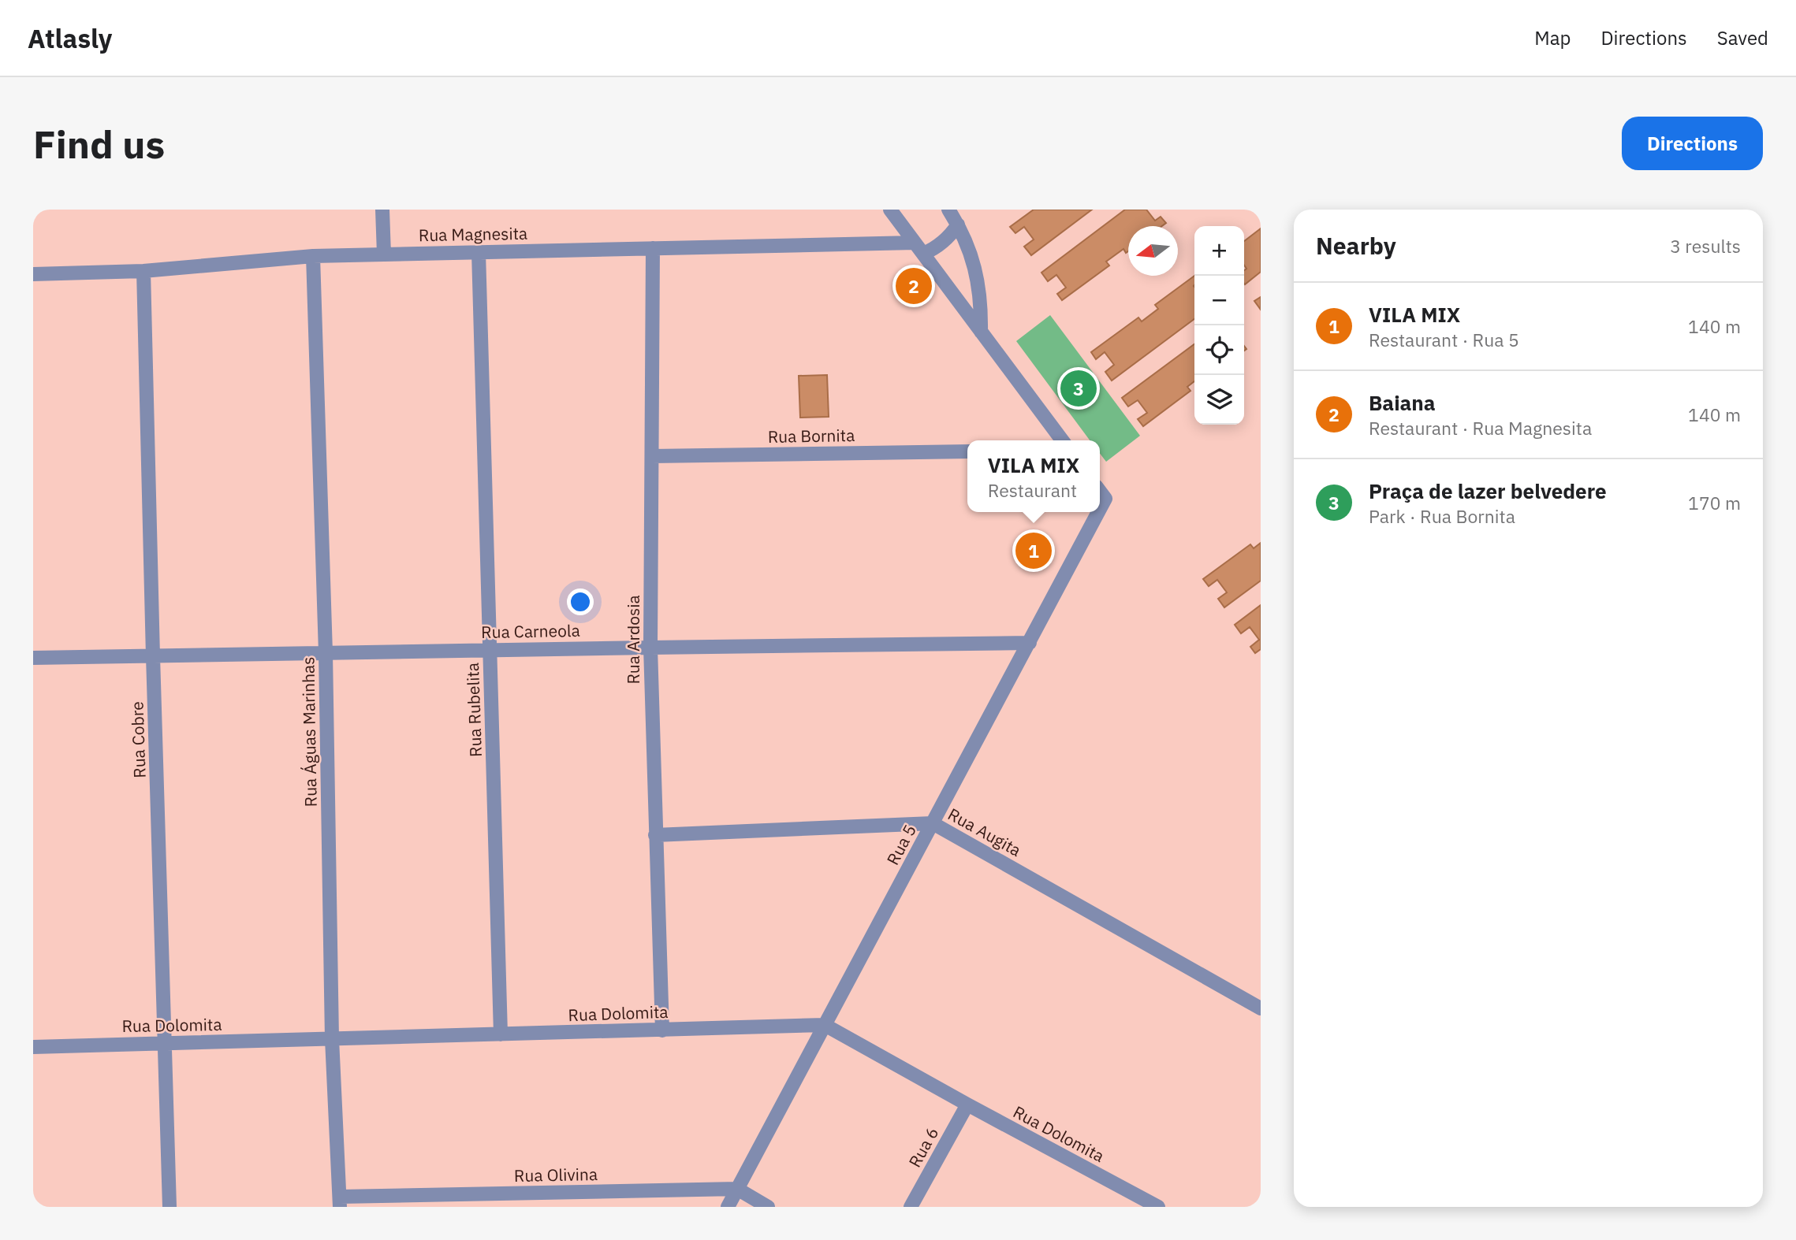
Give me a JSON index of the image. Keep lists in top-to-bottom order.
{
  "streets": {
    "street": [
      "Rua Magnesita",
      "Rua Bornita",
      "Rua Carneola",
      "Rua Ardosia",
      "Rua Rubelita",
      "Rua Águas Marinhas",
      "Rua Cobre",
      "Rua Augita",
      "Rua 5",
      "Rua Dolomita",
      "Rua 6",
      "Rua Olivina"
    ]
  },
  "crossings": [
    ["Rua Magnesita", "Rua Ardosia"],
    ["Rua Magnesita", "Rua Rubelita"],
    ["Rua Magnesita", "Rua Águas Marinhas"],
    ["Rua Magnesita", "Rua Cobre"],
    ["Rua Bornita", "Rua Ardosia"],
    ["Rua Carneola", "Rua Ardosia"],
    ["Rua Carneola", "Rua Rubelita"],
    ["Rua Carneola", "Rua Águas Marinhas"],
    ["Rua Carneola", "Rua Cobre"],
    ["Rua Carneola", "Rua 5"],
    ["Rua Ardosia", "Rua Augita"],
    ["Rua Ardosia", "Rua Dolomita"],
    ["Rua Rubelita", "Rua Dolomita"],
    ["Rua Águas Marinhas", "Rua Dolomita"],
    ["Rua Águas Marinhas", "Rua Olivina"],
    ["Rua Cobre", "Rua Dolomita"],
    ["Rua Augita", "Rua 5"],
    ["Rua 5", "Rua Dolomita"],
    ["Rua 5", "Rua Olivina"],
    ["Rua Dolomita", "Rua 6"]
  ],
  "north": "left",
  "page": {
    "header": "Atlasly",
    "nav": ["Map", "Directions", "Saved"],
    "buttons": "Directions",
    "title": "Find us",
    "heading": ["Nearby", "3 results"],
    "map_buttons": ["+", "−"],
    "pins": ["2", "3", "1"],
    "list": [
      {
        "mark": "1",
        "name": "VILA MIX",
        "note": "Restaurant · Rua 5",
        "value": "140 m"
      },
      {
        "mark": "2",
        "name": "Baiana",
        "note": "Restaurant · Rua Magnesita",
        "value": "140 m"
      },
      {
        "mark": "3",
        "name": "Praça de lazer belvedere",
        "note": "Park · Rua Bornita",
        "value": "170 m"
      }
    ],
    "popup": ["VILA MIX", "Restaurant"]
  }
}
